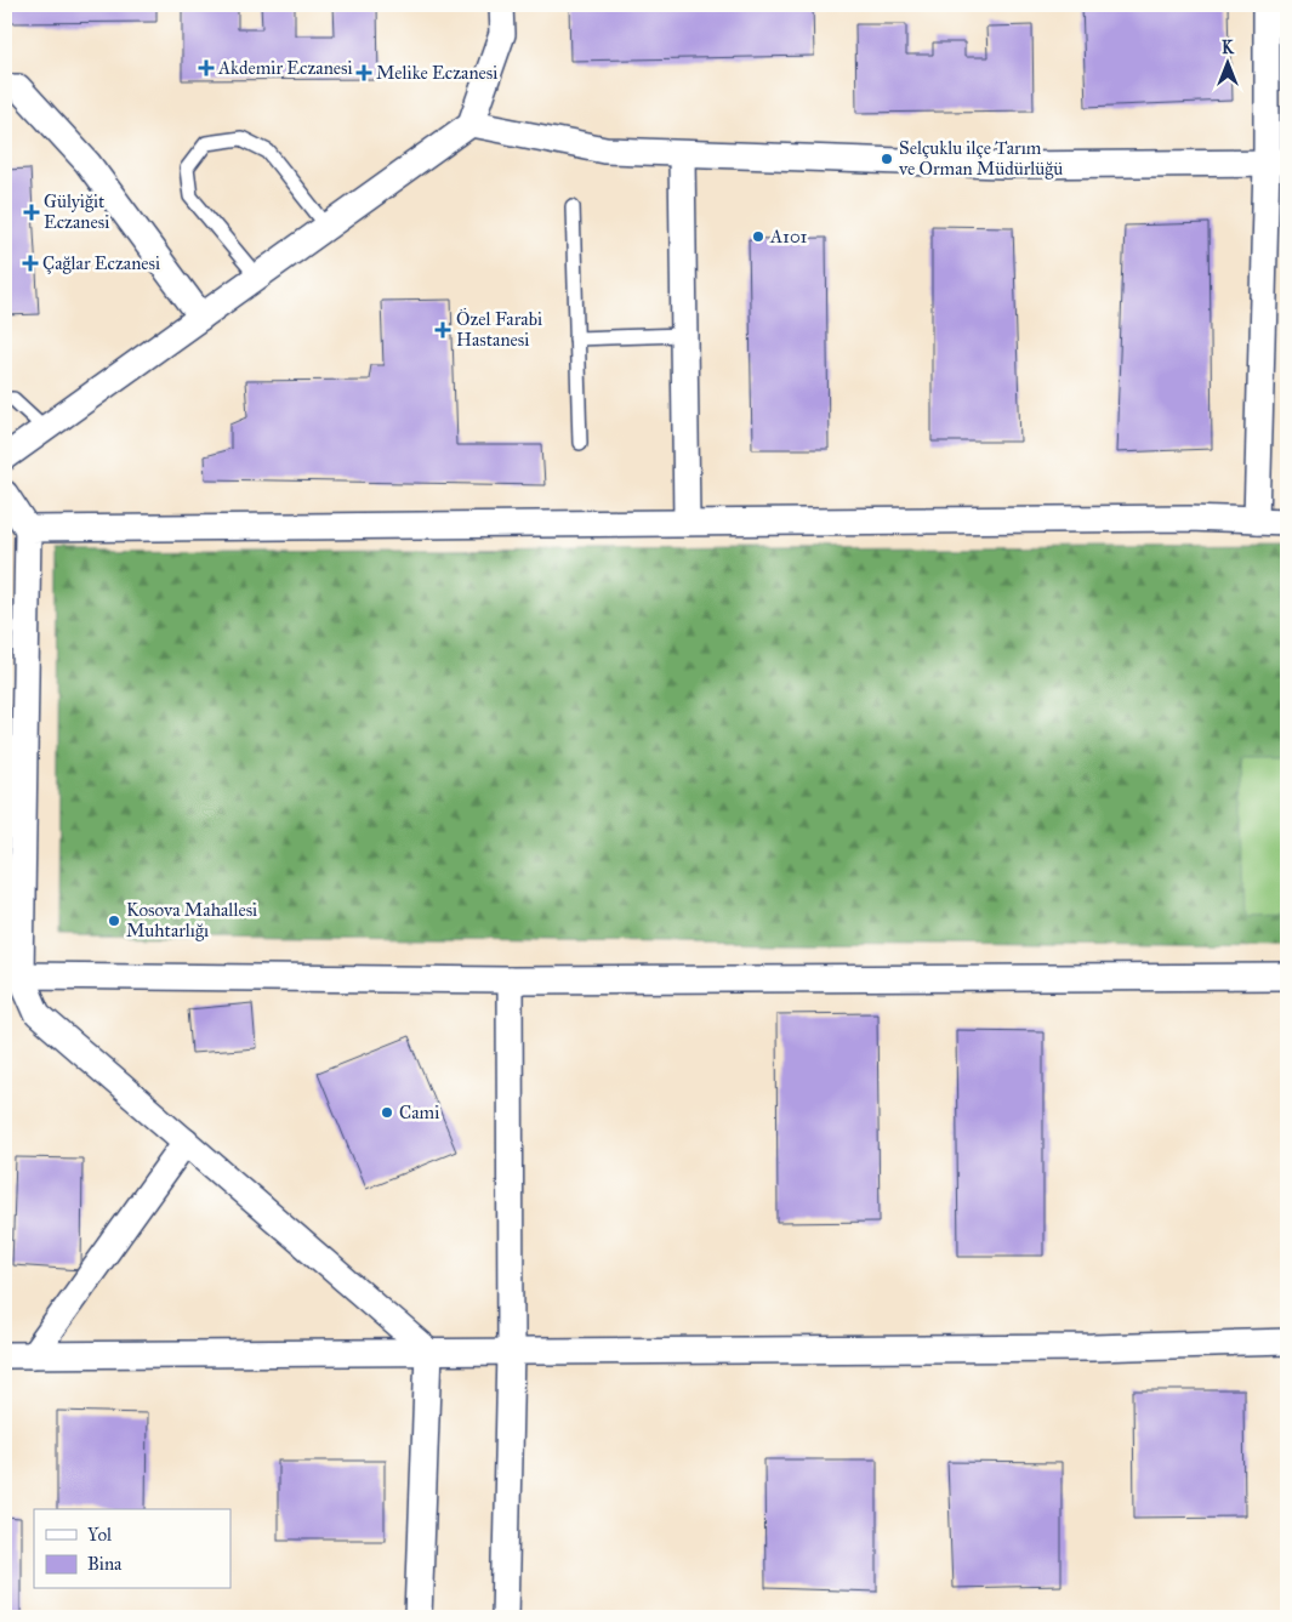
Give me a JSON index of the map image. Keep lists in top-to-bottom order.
{
  "places": {
    "health": [
      "Akdemir Eczanesi",
      "Melike Eczanesi",
      "Gülyiğit Eczanesi",
      "Çağlar Eczanesi",
      "Özel Farabi Hastanesi"
    ],
    "other": [
      "Selçuklu ilçe Tarım ve Orman Müdürlüğü",
      "A101",
      "Kosova Mahallesi Muhtarlığı",
      "Cami"
    ]
  },
  "legend": ["Yol", "Bina"],
  "north": "top"
}
